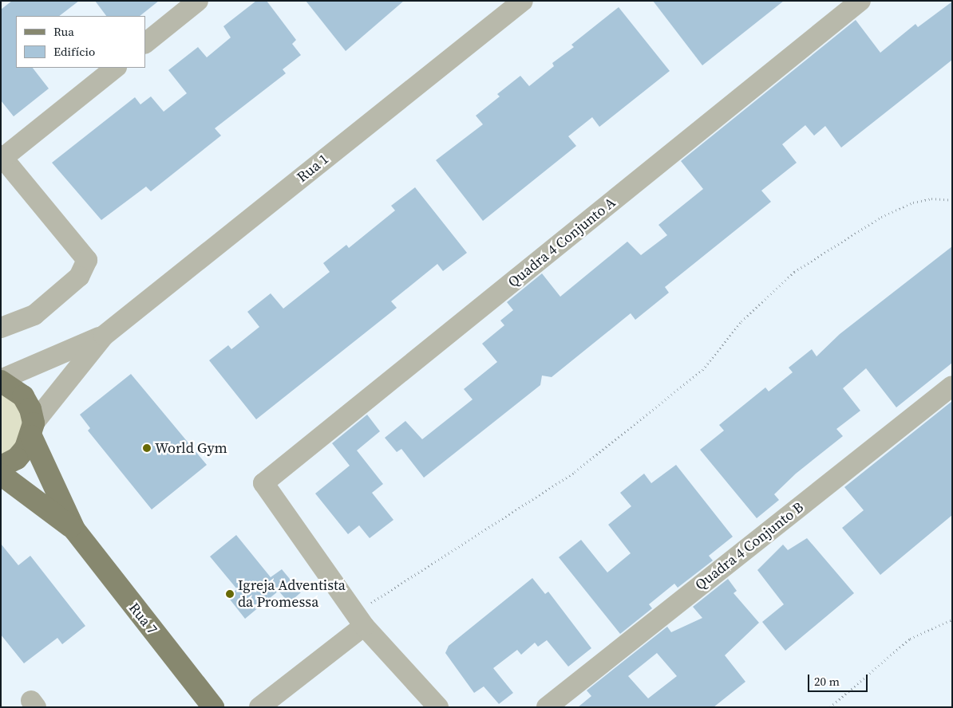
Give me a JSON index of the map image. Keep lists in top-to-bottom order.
{
  "streets": {
    "main road": ["Rua 7"],
    "street": ["Rua 1", "Quadra 4 Conjunto A", "Quadra 4 Conjunto B"]
  },
  "places": ["World Gym", "Igreja Adventista da Promessa"],
  "legend": ["Rua", "Edifício"],
  "scale_bar": "20 m"
}
